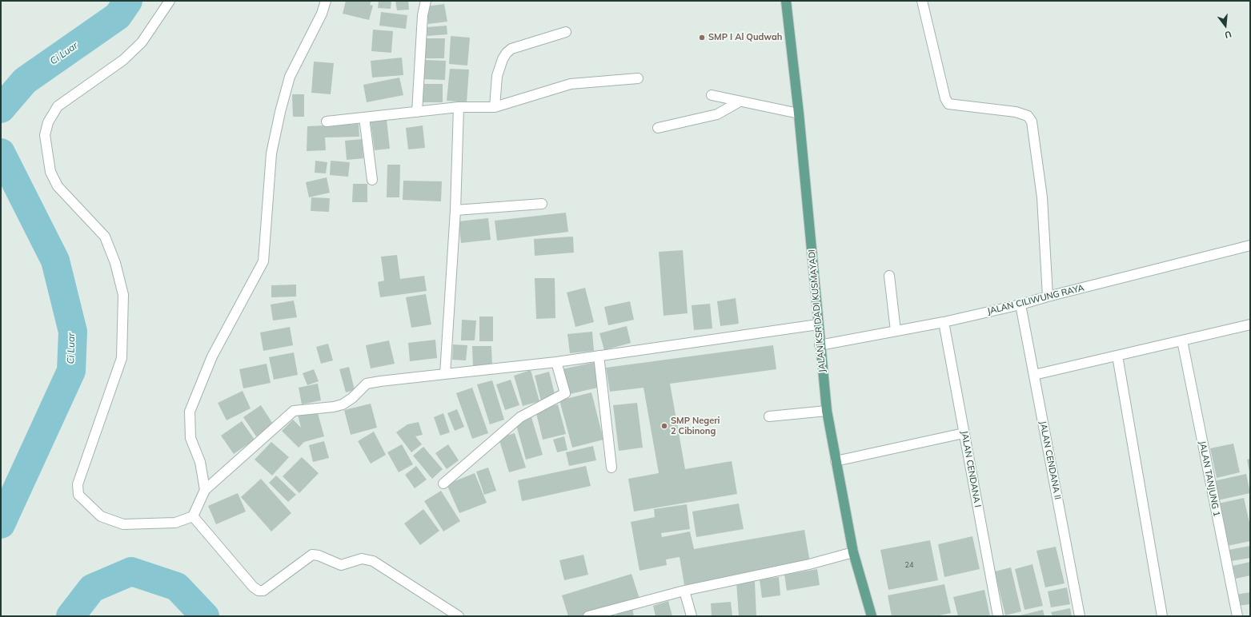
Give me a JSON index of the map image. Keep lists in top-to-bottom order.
{
  "streets": {
    "main road": ["JALAN KSR DADI KUSMAYADI"],
    "street": [
      "JALAN CILIWUNG RAYA",
      "JALAN CENDANA II",
      "JALAN CENDANA I",
      "JALAN TANJUNG 1"
    ]
  },
  "crossings": [
    ["JALAN CILIWUNG RAYA", "JALAN KSR DADI KUSMAYADI"],
    ["JALAN CILIWUNG RAYA", "JALAN CENDANA II"],
    ["JALAN CILIWUNG RAYA", "JALAN CENDANA I"]
  ],
  "water": ["Ci Luar"],
  "places": ["SMP I Al Qudwah", "SMP Negeri 2 Cibinong"],
  "house_numbers": ["24"],
  "north": "bottom"
}
